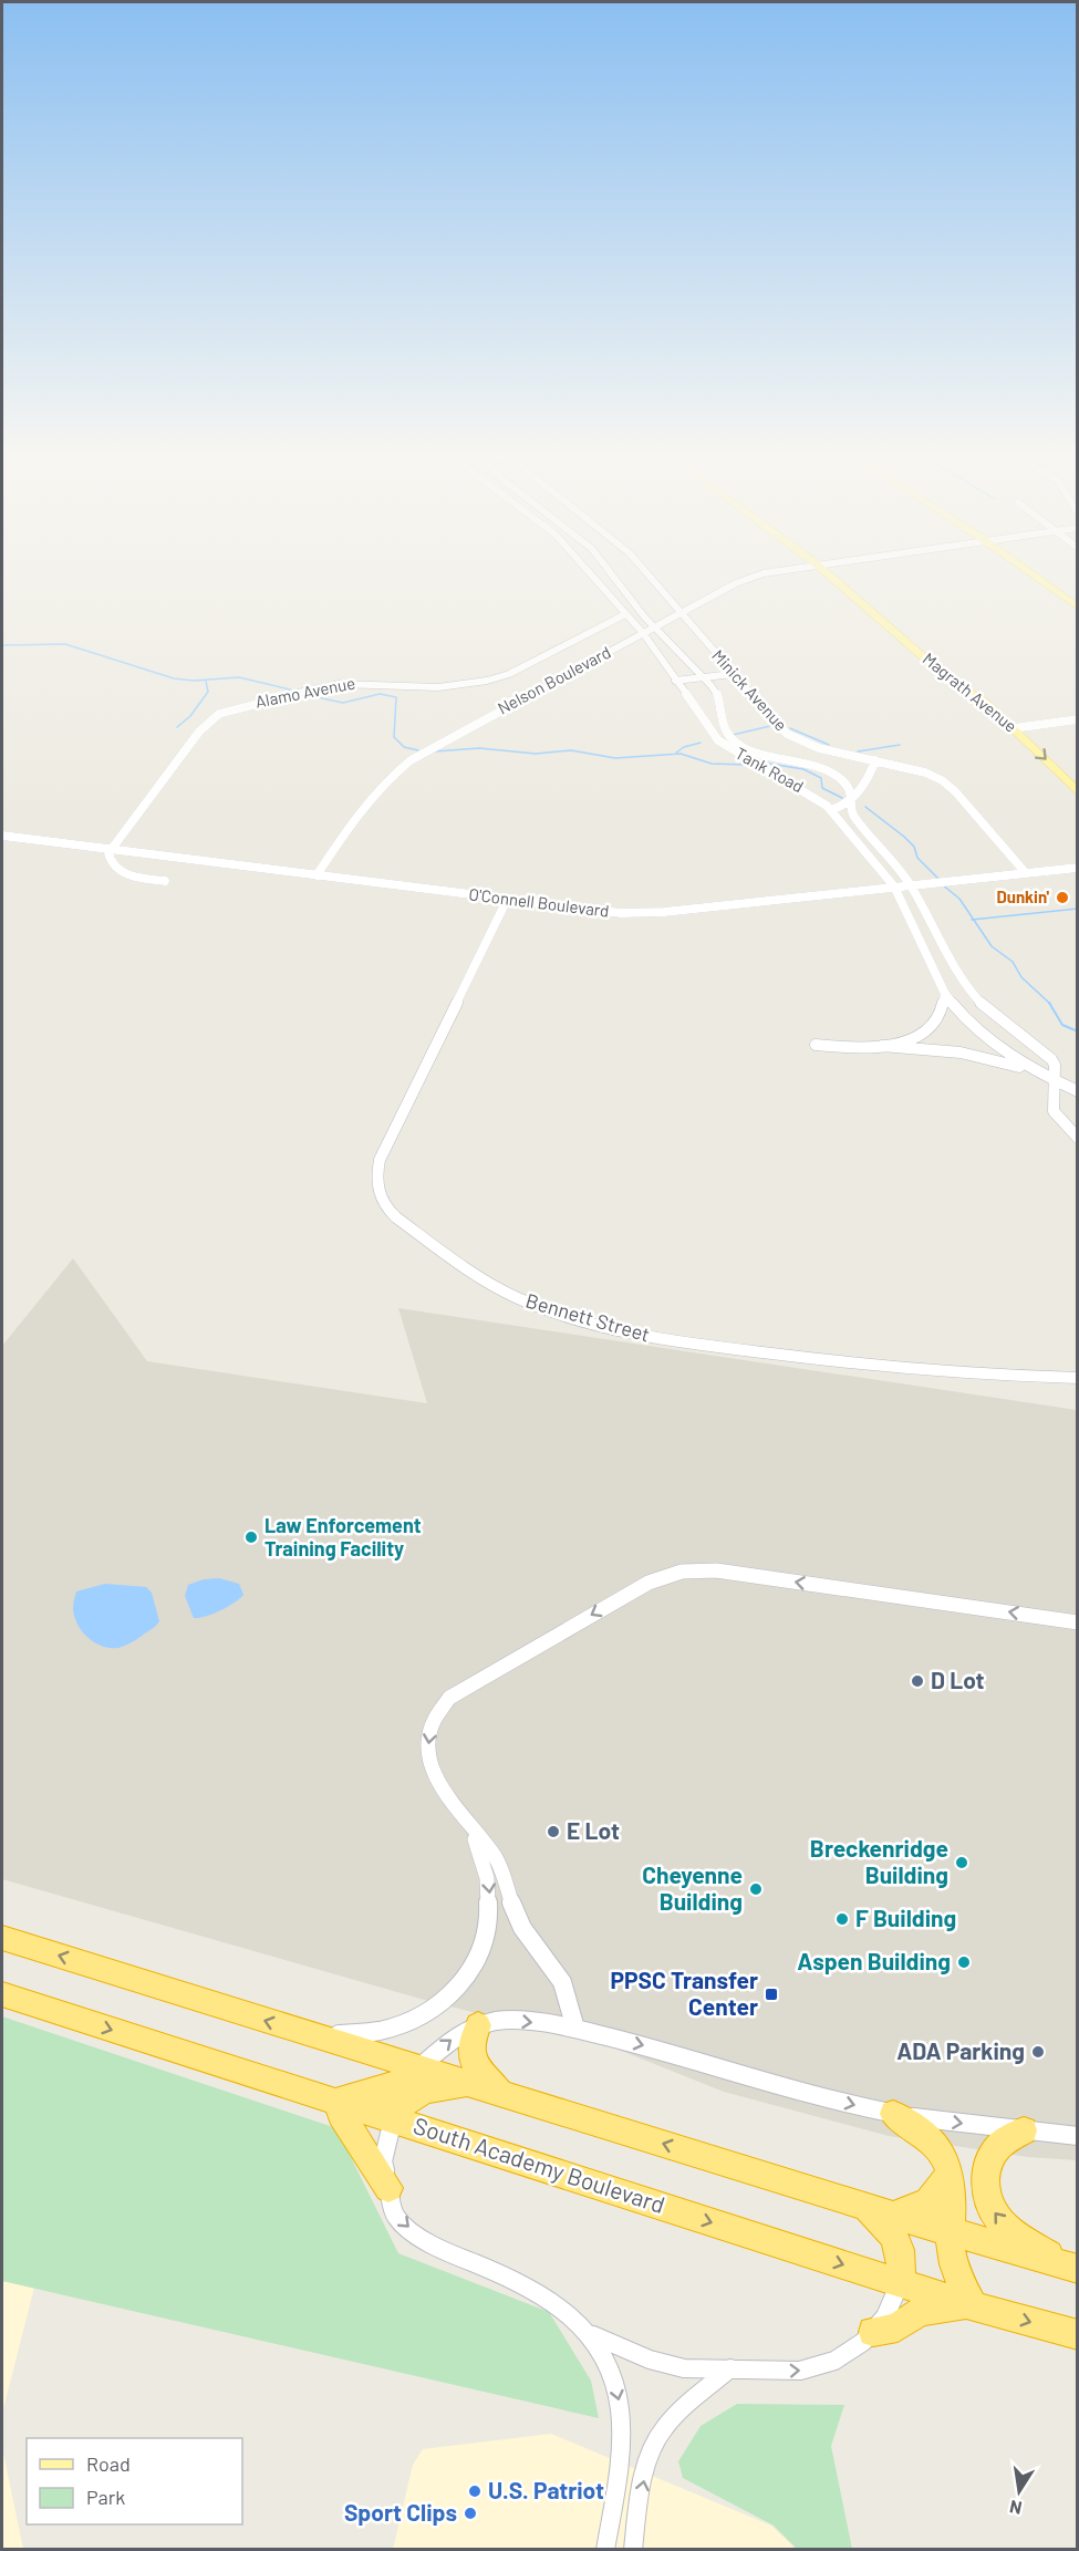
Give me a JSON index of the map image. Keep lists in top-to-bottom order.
{
  "streets": {
    "highway": ["South Academy Boulevard"],
    "main road": ["Magrath Avenue"],
    "street": [
      "Nelson Boulevard",
      "Minick Avenue",
      "Alamo Avenue",
      "Tank Road",
      "O'Connell Boulevard",
      "Bennett Street"
    ]
  },
  "crossings": [
    ["Nelson Boulevard", "Minick Avenue"],
    ["Nelson Boulevard", "Tank Road"],
    ["Nelson Boulevard", "O'Connell Boulevard"],
    ["Minick Avenue", "O'Connell Boulevard"],
    ["Alamo Avenue", "Tank Road"],
    ["Alamo Avenue", "O'Connell Boulevard"],
    ["Tank Road", "O'Connell Boulevard"],
    ["O'Connell Boulevard", "Bennett Street"]
  ],
  "places": {
    "other": [
      "Dunkin'",
      "Law Enforcement Training Facility",
      "D Lot",
      "E Lot",
      "Breckenridge Building",
      "Cheyenne Building",
      "F Building",
      "Aspen Building",
      "ADA Parking",
      "U.S. Patriot",
      "Sport Clips"
    ],
    "transit": ["PPSC Transfer Center"]
  },
  "legend": ["Road", "Park"],
  "north": "bottom"
}
